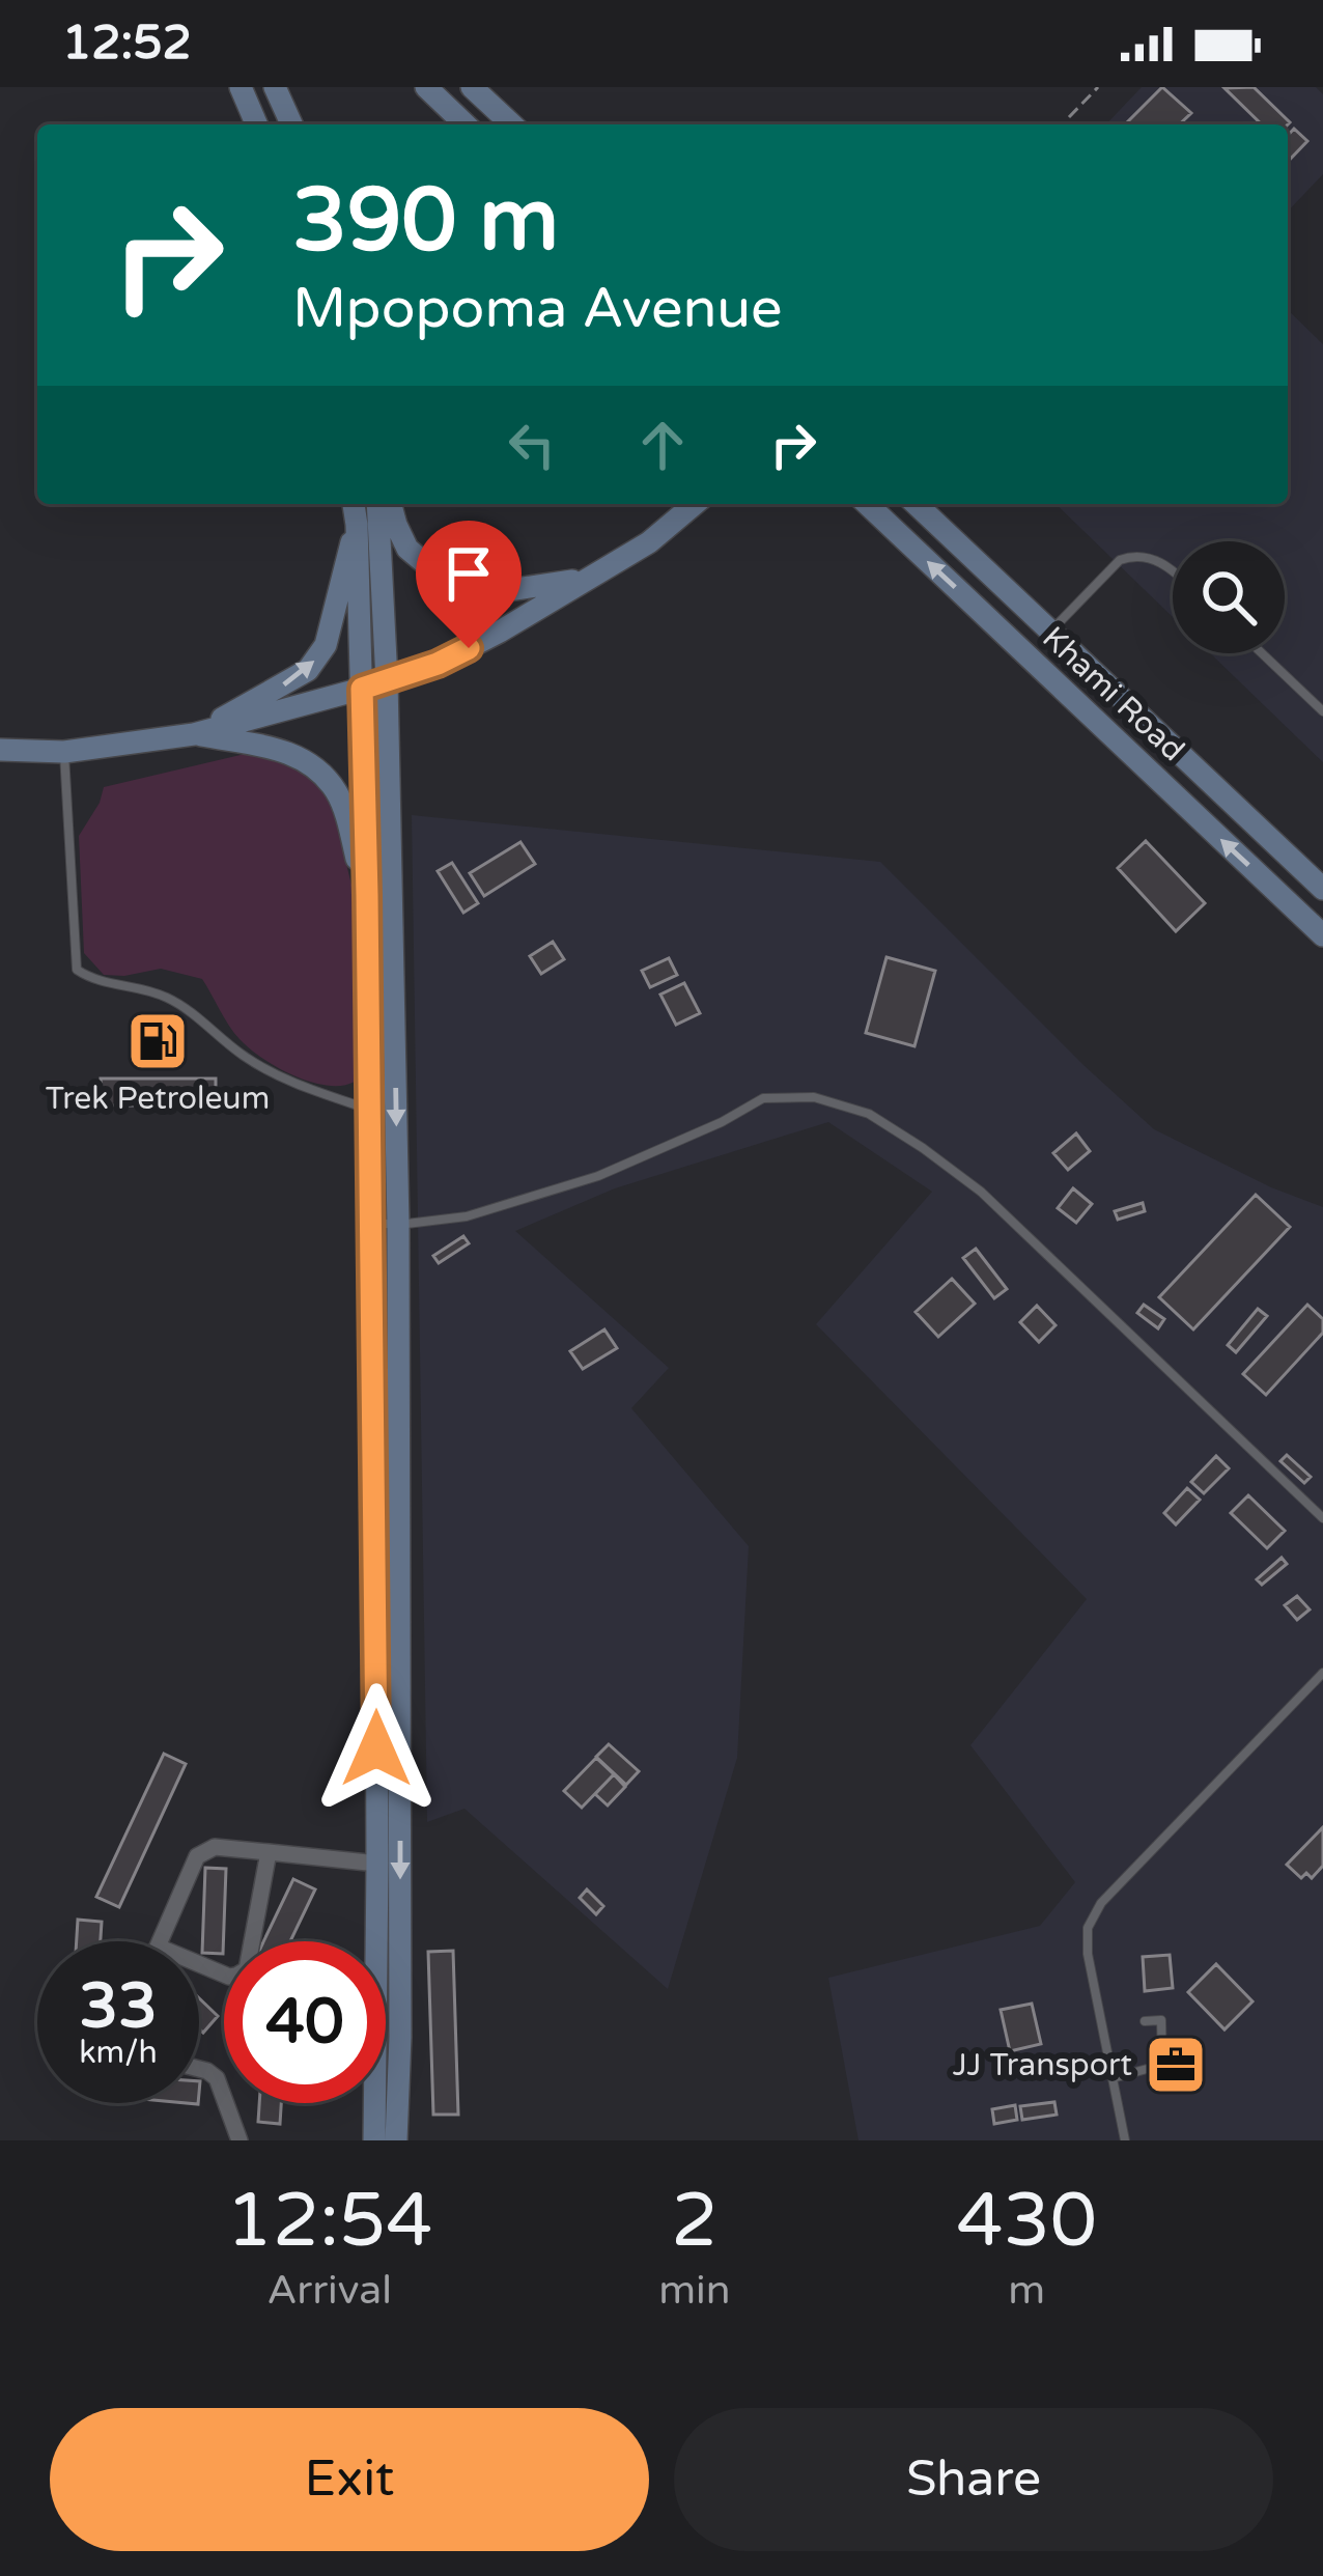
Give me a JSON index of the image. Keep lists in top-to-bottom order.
{
  "streets": {
    "street": ["Khami Road"]
  },
  "places": {
    "fuel station": ["Trek Petroleum"],
    "office": ["JJ Transport"]
  },
  "page": {
    "status": "12:52",
    "turn": ["390 m", "Mpopoma Avenue"],
    "speed": "33 km/h",
    "limit": "40",
    "eta": [
      "12:54",
      "Arrival",
      "2",
      "min",
      "430",
      "m"
    ],
    "buttons": ["Exit", "Share"]
  }
}
